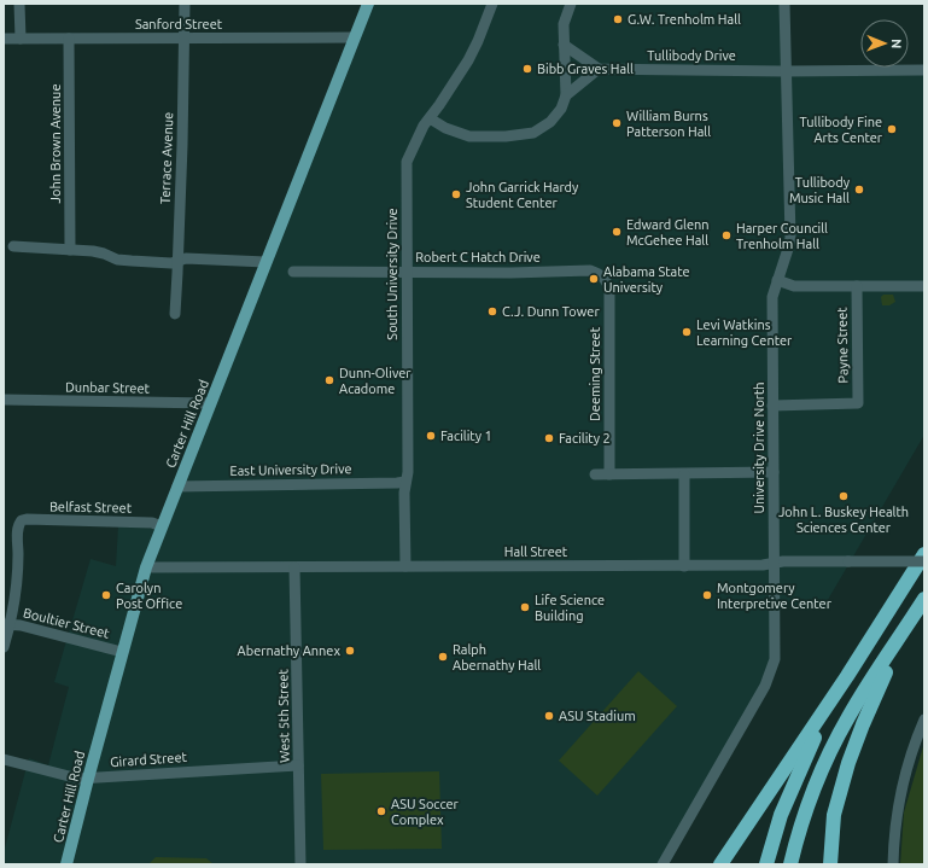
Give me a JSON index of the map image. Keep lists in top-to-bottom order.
{
  "streets": {
    "main road": ["Carter Hill Road"],
    "street": [
      "Sanford Street",
      "Tullibody Drive",
      "John Brown Avenue",
      "Terrace Avenue",
      "Robert C Hatch Drive",
      "South University Drive",
      "Payne Street",
      "Deeming Street",
      "Dunbar Street",
      "University Drive North",
      "East University Drive",
      "Belfast Street",
      "Hall Street",
      "Boultier Street",
      "West 5th Street",
      "Girard Street"
    ]
  },
  "crossings": [
    ["Sanford Street", "John Brown Avenue"],
    ["Sanford Street", "Terrace Avenue"],
    ["Sanford Street", "Carter Hill Road"],
    ["Tullibody Drive", "University Drive North"],
    ["Robert C Hatch Drive", "South University Drive"],
    ["Robert C Hatch Drive", "Deeming Street"],
    ["South University Drive", "East University Drive"],
    ["South University Drive", "Hall Street"],
    ["Payne Street", "University Drive North"],
    ["Dunbar Street", "Carter Hill Road"],
    ["Carter Hill Road", "East University Drive"],
    ["Carter Hill Road", "Belfast Street"],
    ["Carter Hill Road", "Hall Street"],
    ["Carter Hill Road", "Boultier Street"],
    ["Carter Hill Road", "Girard Street"],
    ["University Drive North", "Hall Street"],
    ["Belfast Street", "Boultier Street"],
    ["Hall Street", "West 5th Street"],
    ["West 5th Street", "Girard Street"]
  ],
  "places": [
    "G.W. Trenholm Hall",
    "Bibb Graves Hall",
    "William Burns Patterson Hall",
    "Tullibody Fine Arts Center",
    "Tullibody Music Hall",
    "John Garrick Hardy Student Center",
    "Edward Glenn McGehee Hall",
    "Harper Councill Trenholm Hall",
    "Alabama State University",
    "C.J. Dunn Tower",
    "Levi Watkins Learning Center",
    "Dunn-Oliver Acadome",
    "Facility 1",
    "Facility 2",
    "John L. Buskey Health Sciences Center",
    "Carolyn Post Office",
    "Montgomery Interpretive Center",
    "Life Science Building",
    "Abernathy Annex",
    "Ralph Abernathy Hall",
    "ASU Stadium",
    "ASU Soccer Complex"
  ],
  "north": "right"
}
